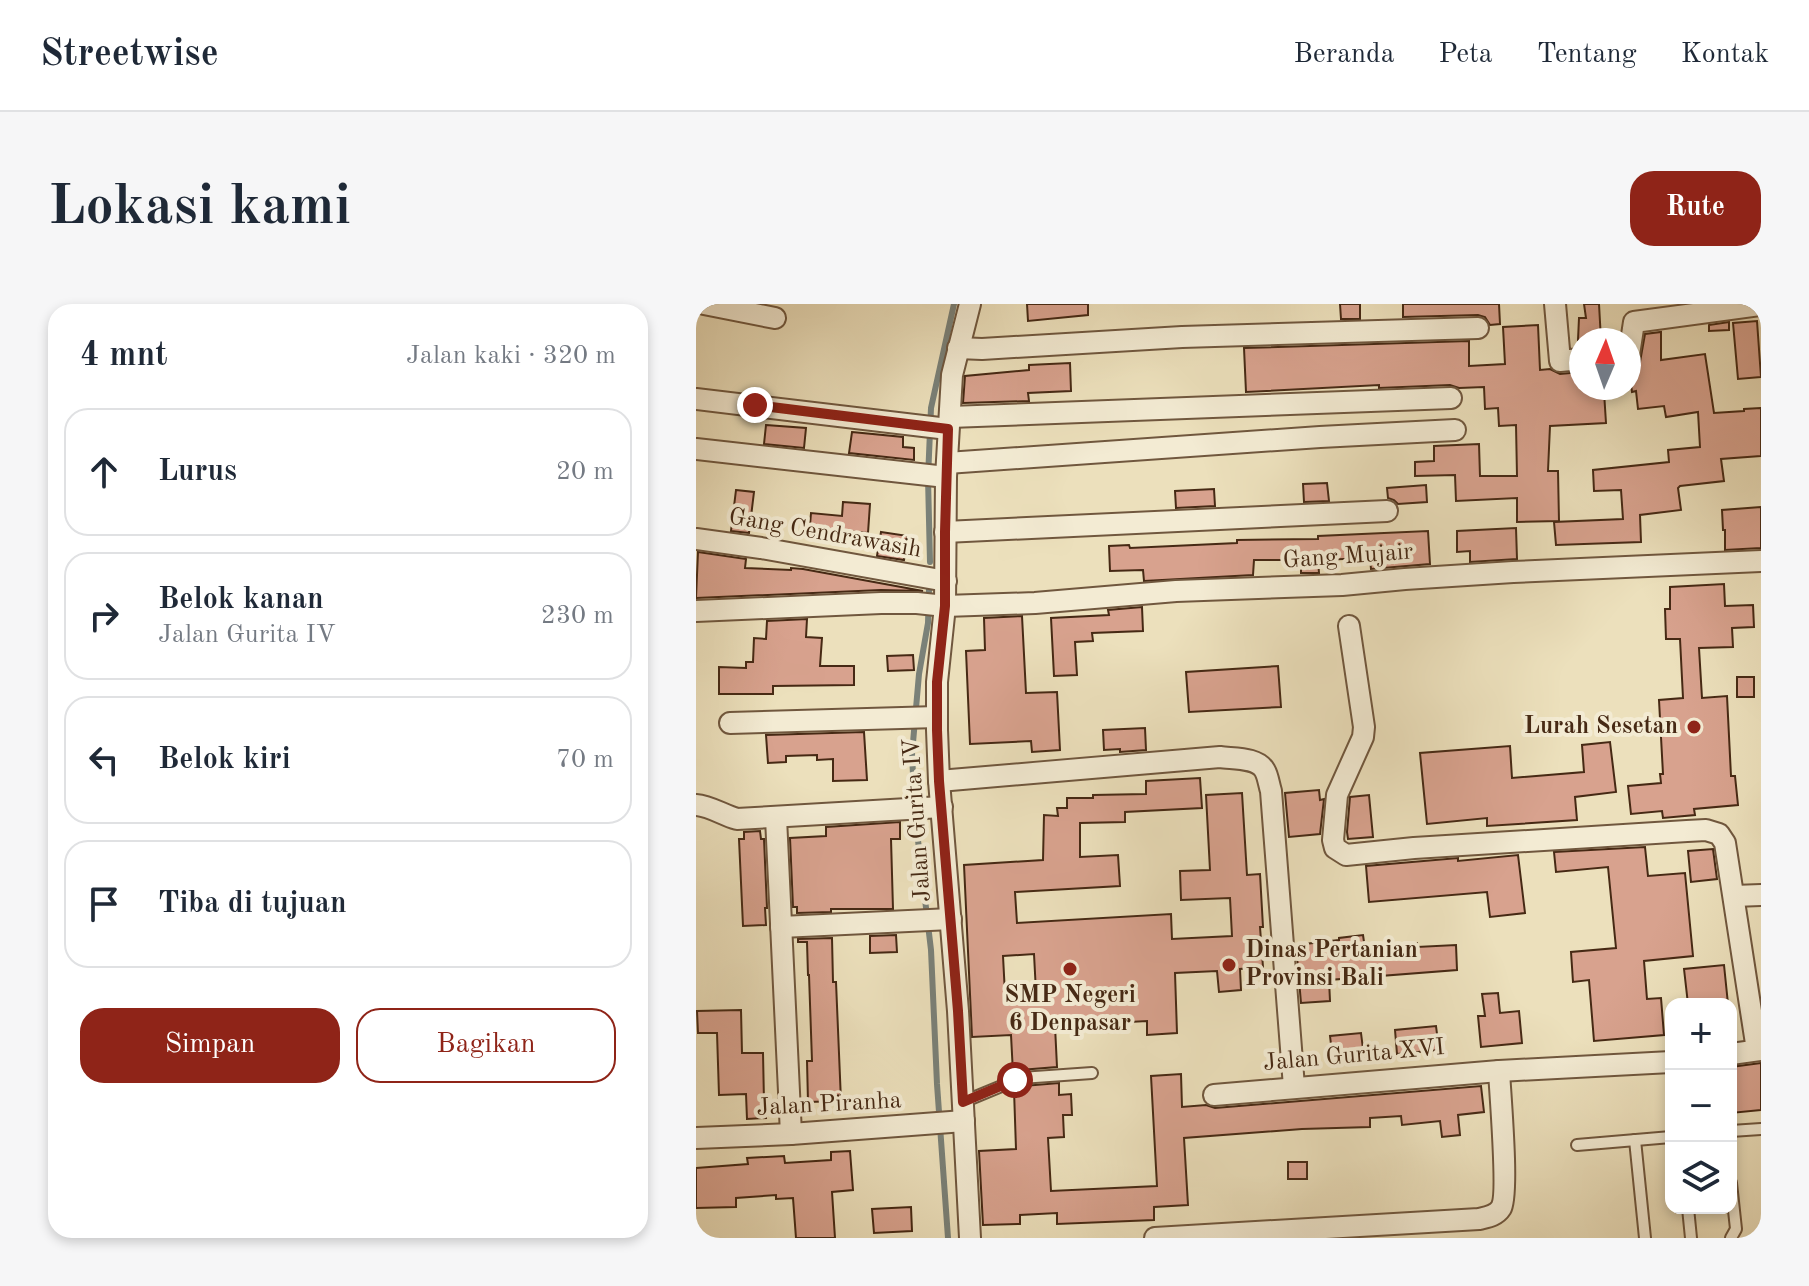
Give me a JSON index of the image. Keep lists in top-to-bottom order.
{
  "streets": {
    "street": [
      "Gang Cendrawasih",
      "Gang Mujair",
      "Jalan Gurita IV",
      "Jalan Gurita XVI",
      "Jalan Piranha"
    ]
  },
  "crossings": [
    ["Gang Cendrawasih", "Jalan Gurita IV"],
    ["Gang Mujair", "Jalan Gurita IV"],
    ["Jalan Gurita IV", "Jalan Piranha"]
  ],
  "places": ["Lurah Sesetan", "Dinas Pertanian Provinsi Bali", "SMP Negeri 6 Denpasar"],
  "north": "top",
  "page": {
    "header": "Streetwise",
    "nav": [
      "Beranda",
      "Peta",
      "Tentang",
      "Kontak"
    ],
    "buttons": [
      "Rute",
      ["Simpan", "Bagikan"]
    ],
    "title": "Lokasi kami",
    "heading": ["4 mnt", "Jalan kaki · 320 m"],
    "list": [
      ["Lurus", "20 m"],
      ["Belok kanan", "Jalan Gurita IV", "230 m"],
      ["Belok kiri", "70 m"],
      "Tiba di tujuan"
    ],
    "map_buttons": ["+", "−"]
  }
}
